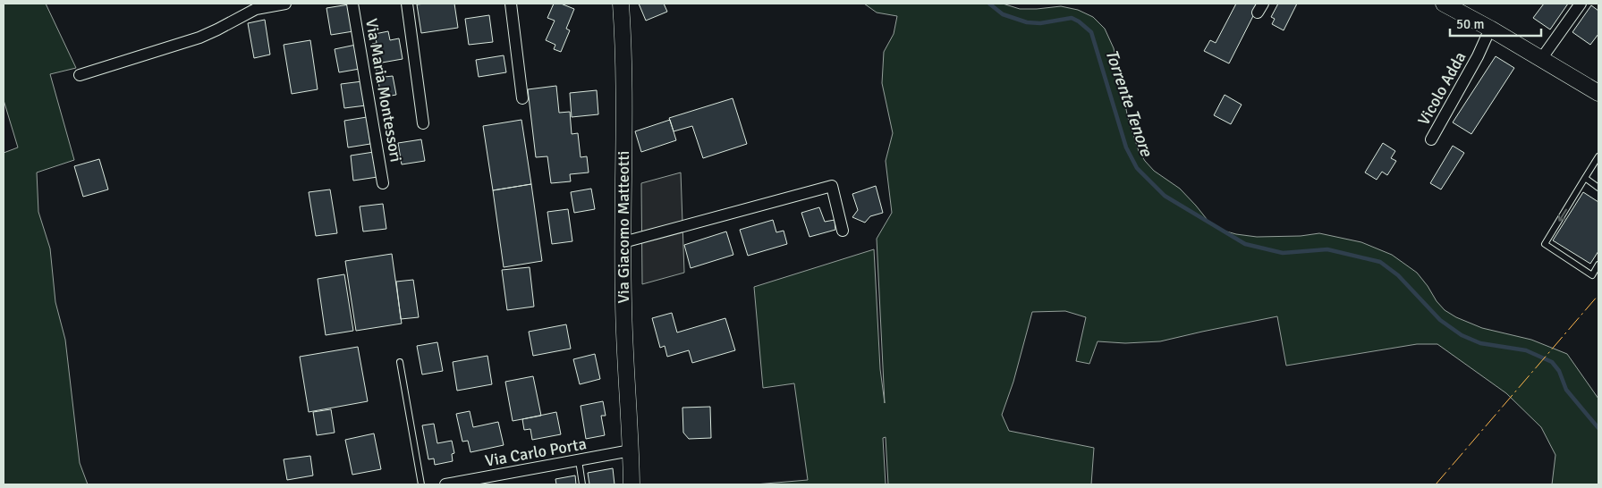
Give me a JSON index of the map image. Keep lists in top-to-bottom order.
{
  "streets": {
    "street": [
      "Vicolo Adda",
      "Via Maria Montessori",
      "Via Giacomo Matteotti",
      "Via Carlo Porta"
    ]
  },
  "crossings": [
    ["Via Giacomo Matteotti", "Via Carlo Porta"]
  ],
  "water": ["Torrente Tenore"],
  "scale_bar": "50 m"
}
